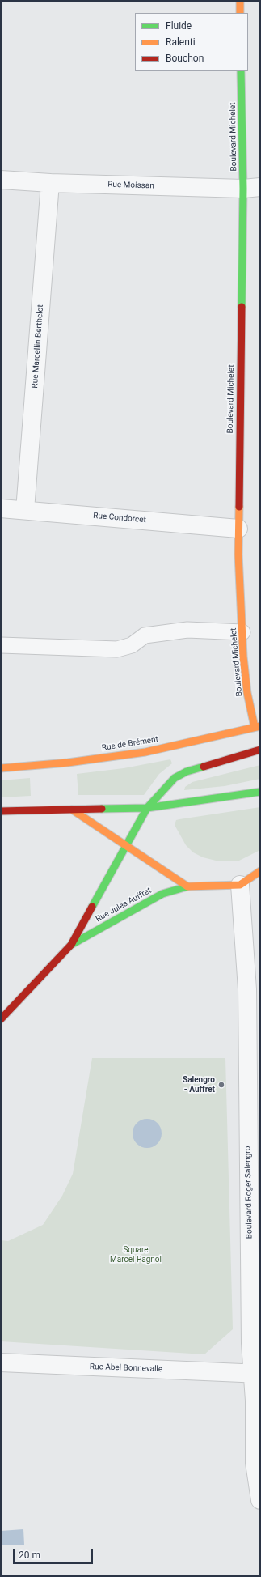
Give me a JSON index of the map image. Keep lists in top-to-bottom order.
{
  "streets": {
    "street": [
      "Boulevard Michelet",
      "Rue Moissan",
      "Rue Marcellin Berthelot",
      "Rue Condorcet",
      "Rue de Brément",
      "Rue Jules Auffret",
      "Boulevard Roger Salengro",
      "Rue Abel Bonnevalle"
    ]
  },
  "crossings": [
    ["Boulevard Michelet", "Rue Moissan"],
    ["Boulevard Michelet", "Rue Condorcet"],
    ["Boulevard Michelet", "Rue de Brément"],
    ["Rue Moissan", "Rue Marcellin Berthelot"],
    ["Rue Marcellin Berthelot", "Rue Condorcet"],
    ["Rue Jules Auffret", "Boulevard Roger Salengro"],
    ["Boulevard Roger Salengro", "Rue Abel Bonnevalle"]
  ],
  "parks": ["Square Marcel Pagnol"],
  "places": ["Salengro - Auffret"],
  "legend": ["Fluide", "Ralenti", "Bouchon"],
  "scale_bar": "20 m"
}
